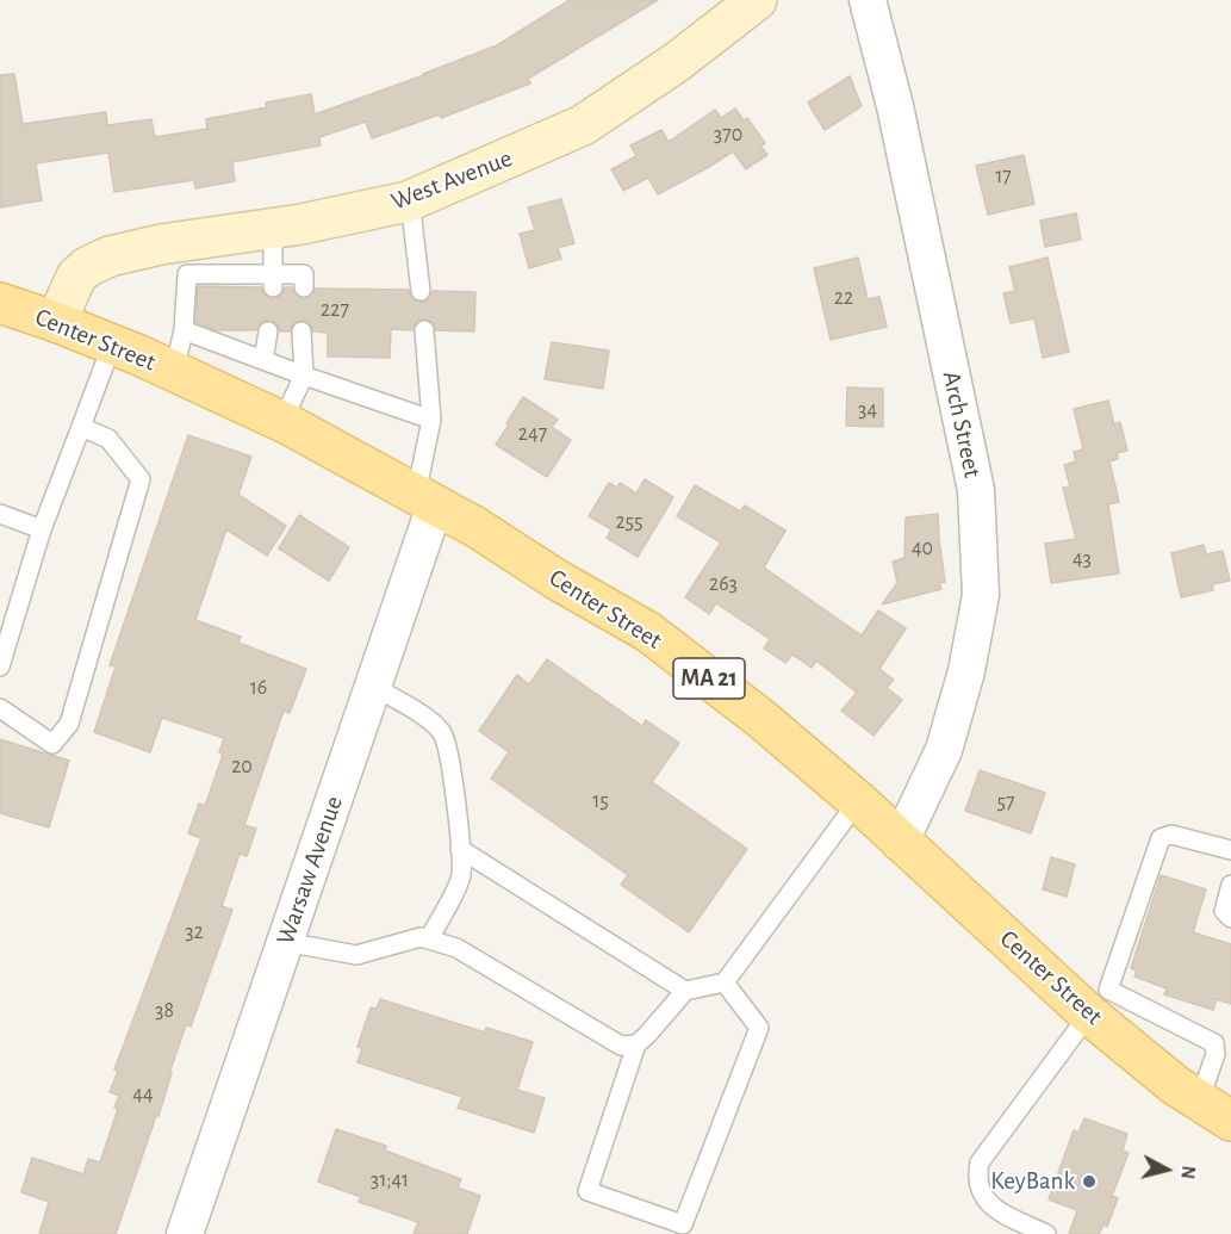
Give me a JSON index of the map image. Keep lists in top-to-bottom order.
{
  "streets": {
    "main road": ["West Avenue", "Center Street", "MA 21"],
    "street": ["Arch Street", "Warsaw Avenue"]
  },
  "crossings": [
    ["West Avenue", "Center Street"],
    ["Center Street", "Arch Street"],
    ["Center Street", "Warsaw Avenue"]
  ],
  "places": ["KeyBank"],
  "house_numbers": [
    "370",
    "17",
    "22",
    "227",
    "34",
    "247",
    "255",
    "40",
    "43",
    "263",
    "16",
    "20",
    "15",
    "57",
    "32",
    "38",
    "44",
    "31;41"
  ],
  "north": "right"
}
